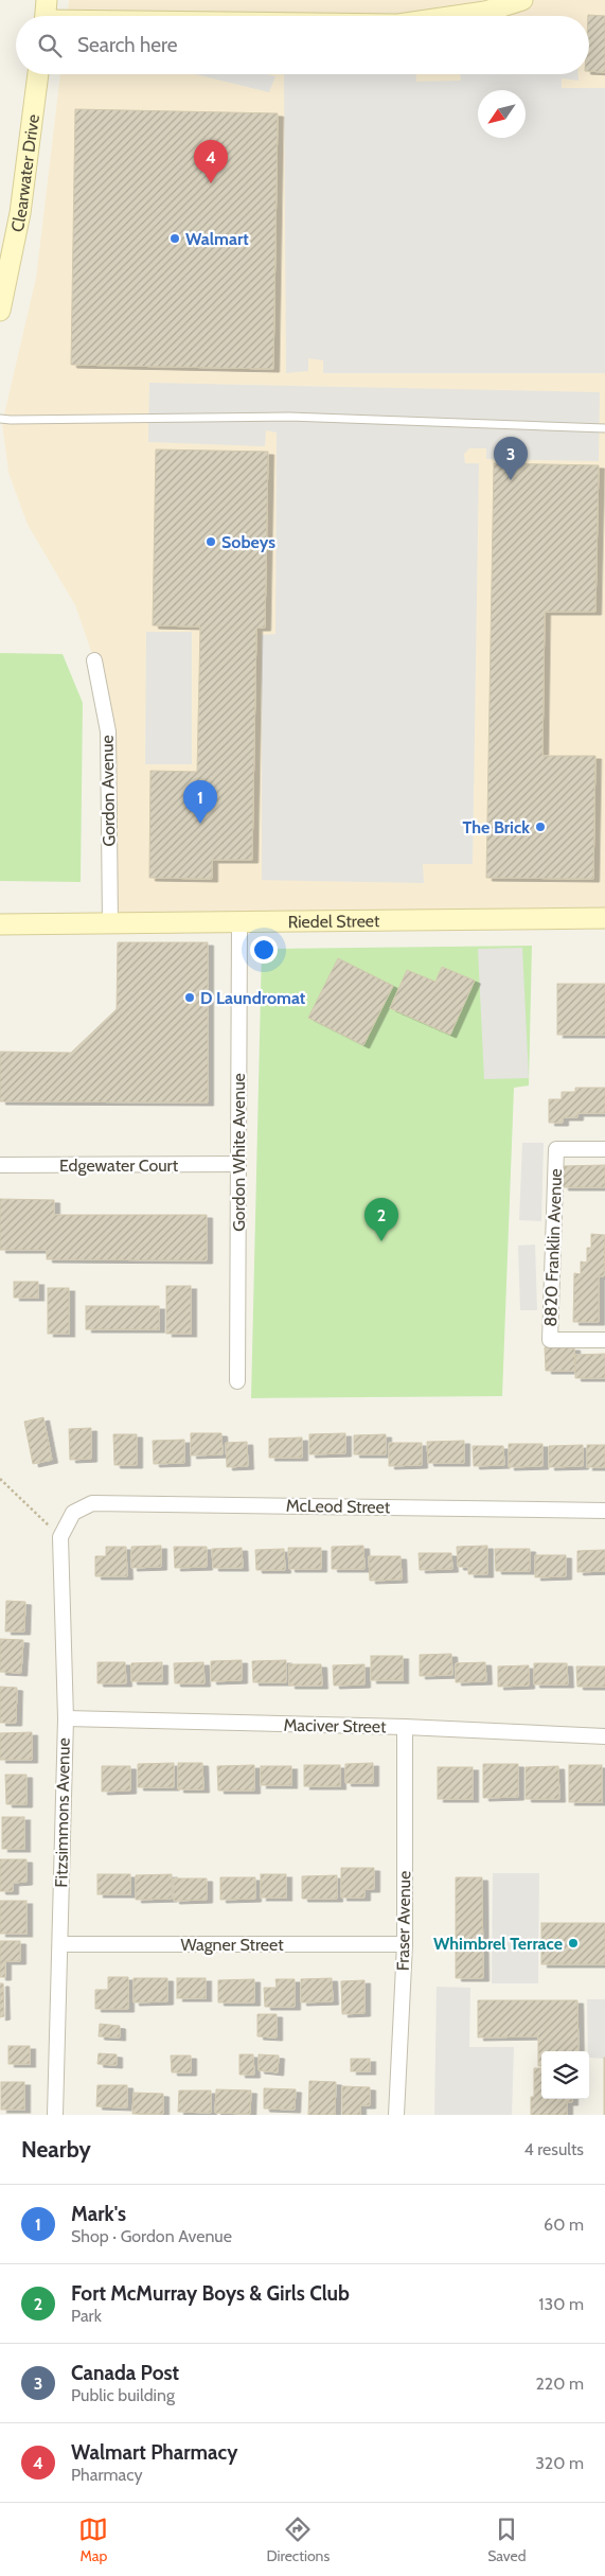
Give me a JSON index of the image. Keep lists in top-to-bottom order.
{
  "streets": {
    "main road": ["Clearwater Drive", "Riedel Street"],
    "street": [
      "Gordon Avenue",
      "Gordon White Avenue",
      "Edgewater Court",
      "8820 Franklin Avenue",
      "McLeod Street",
      "Maciver Street",
      "Fitzsimmons Avenue",
      "Fraser Avenue",
      "Wagner Street"
    ]
  },
  "crossings": [
    ["Gordon Avenue", "Riedel Street"],
    ["Riedel Street", "Gordon White Avenue"],
    ["Gordon White Avenue", "Edgewater Court"],
    ["McLeod Street", "Fitzsimmons Avenue"],
    ["Maciver Street", "Fitzsimmons Avenue"],
    ["Maciver Street", "Fraser Avenue"],
    ["Fitzsimmons Avenue", "Wagner Street"],
    ["Fraser Avenue", "Wagner Street"]
  ],
  "places": [
    "Walmart",
    "Sobeys",
    "The Brick",
    "D Laundromat",
    "Whimbrel Terrace"
  ],
  "north": "bottom left",
  "page": {
    "search": "Search here",
    "pins": [
      "4",
      "3",
      "1",
      "2"
    ],
    "heading": ["Nearby", "4 results"],
    "list": [
      {
        "mark": "1",
        "name": "Mark's",
        "note": "Shop · Gordon Avenue",
        "value": "60 m"
      },
      {
        "mark": "2",
        "name": "Fort McMurray Boys & Girls Club",
        "note": "Park",
        "value": "130 m"
      },
      {
        "mark": "3",
        "name": "Canada Post",
        "note": "Public building",
        "value": "220 m"
      },
      {
        "mark": "4",
        "name": "Walmart Pharmacy",
        "note": "Pharmacy",
        "value": "320 m"
      }
    ],
    "nav": ["Map", "Directions", "Saved"]
  }
}
